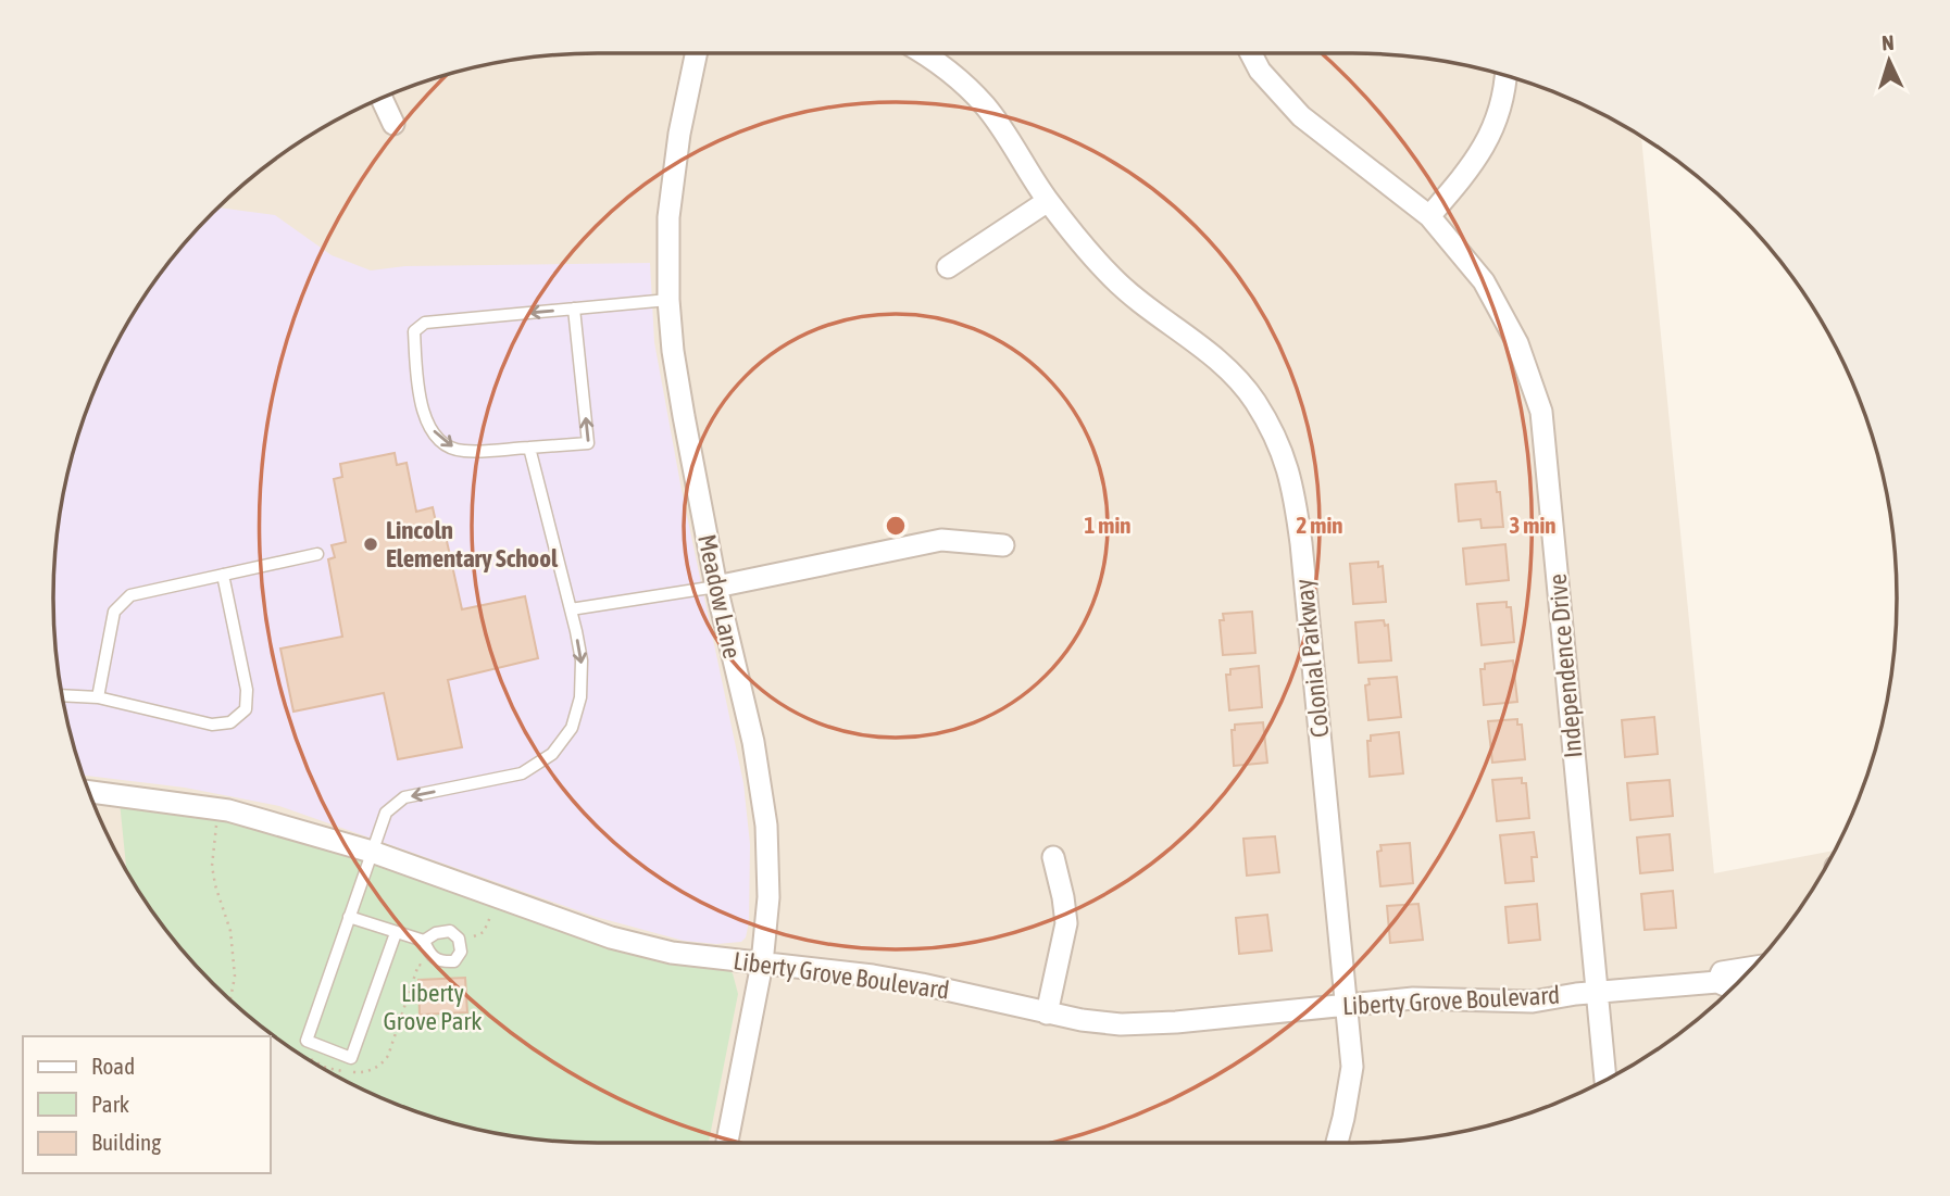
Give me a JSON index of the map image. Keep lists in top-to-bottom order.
{
  "streets": {
    "street": [
      "Meadow Lane",
      "Colonial Parkway",
      "Independence Drive",
      "Liberty Grove Boulevard"
    ]
  },
  "crossings": [
    ["Meadow Lane", "Liberty Grove Boulevard"],
    ["Colonial Parkway", "Liberty Grove Boulevard"],
    ["Independence Drive", "Liberty Grove Boulevard"]
  ],
  "parks": ["Liberty Grove Park"],
  "places": ["Lincoln Elementary School"],
  "legend": ["Road", "Park", "Building"],
  "north": "top",
  "rings": ["1 min", "2 min", "3 min"]
}
